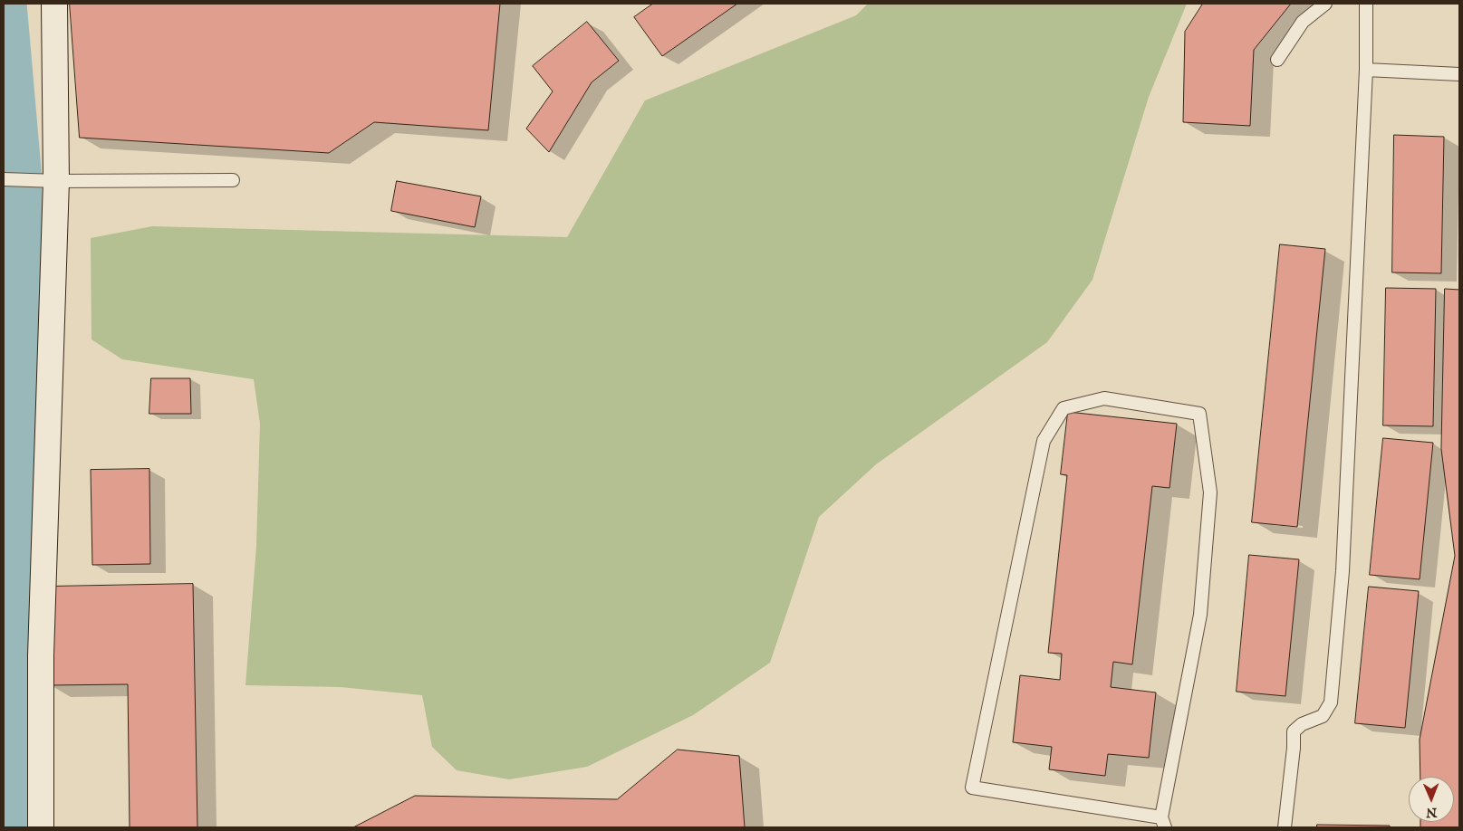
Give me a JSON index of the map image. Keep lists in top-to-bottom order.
{
  "north": "bottom"
}
